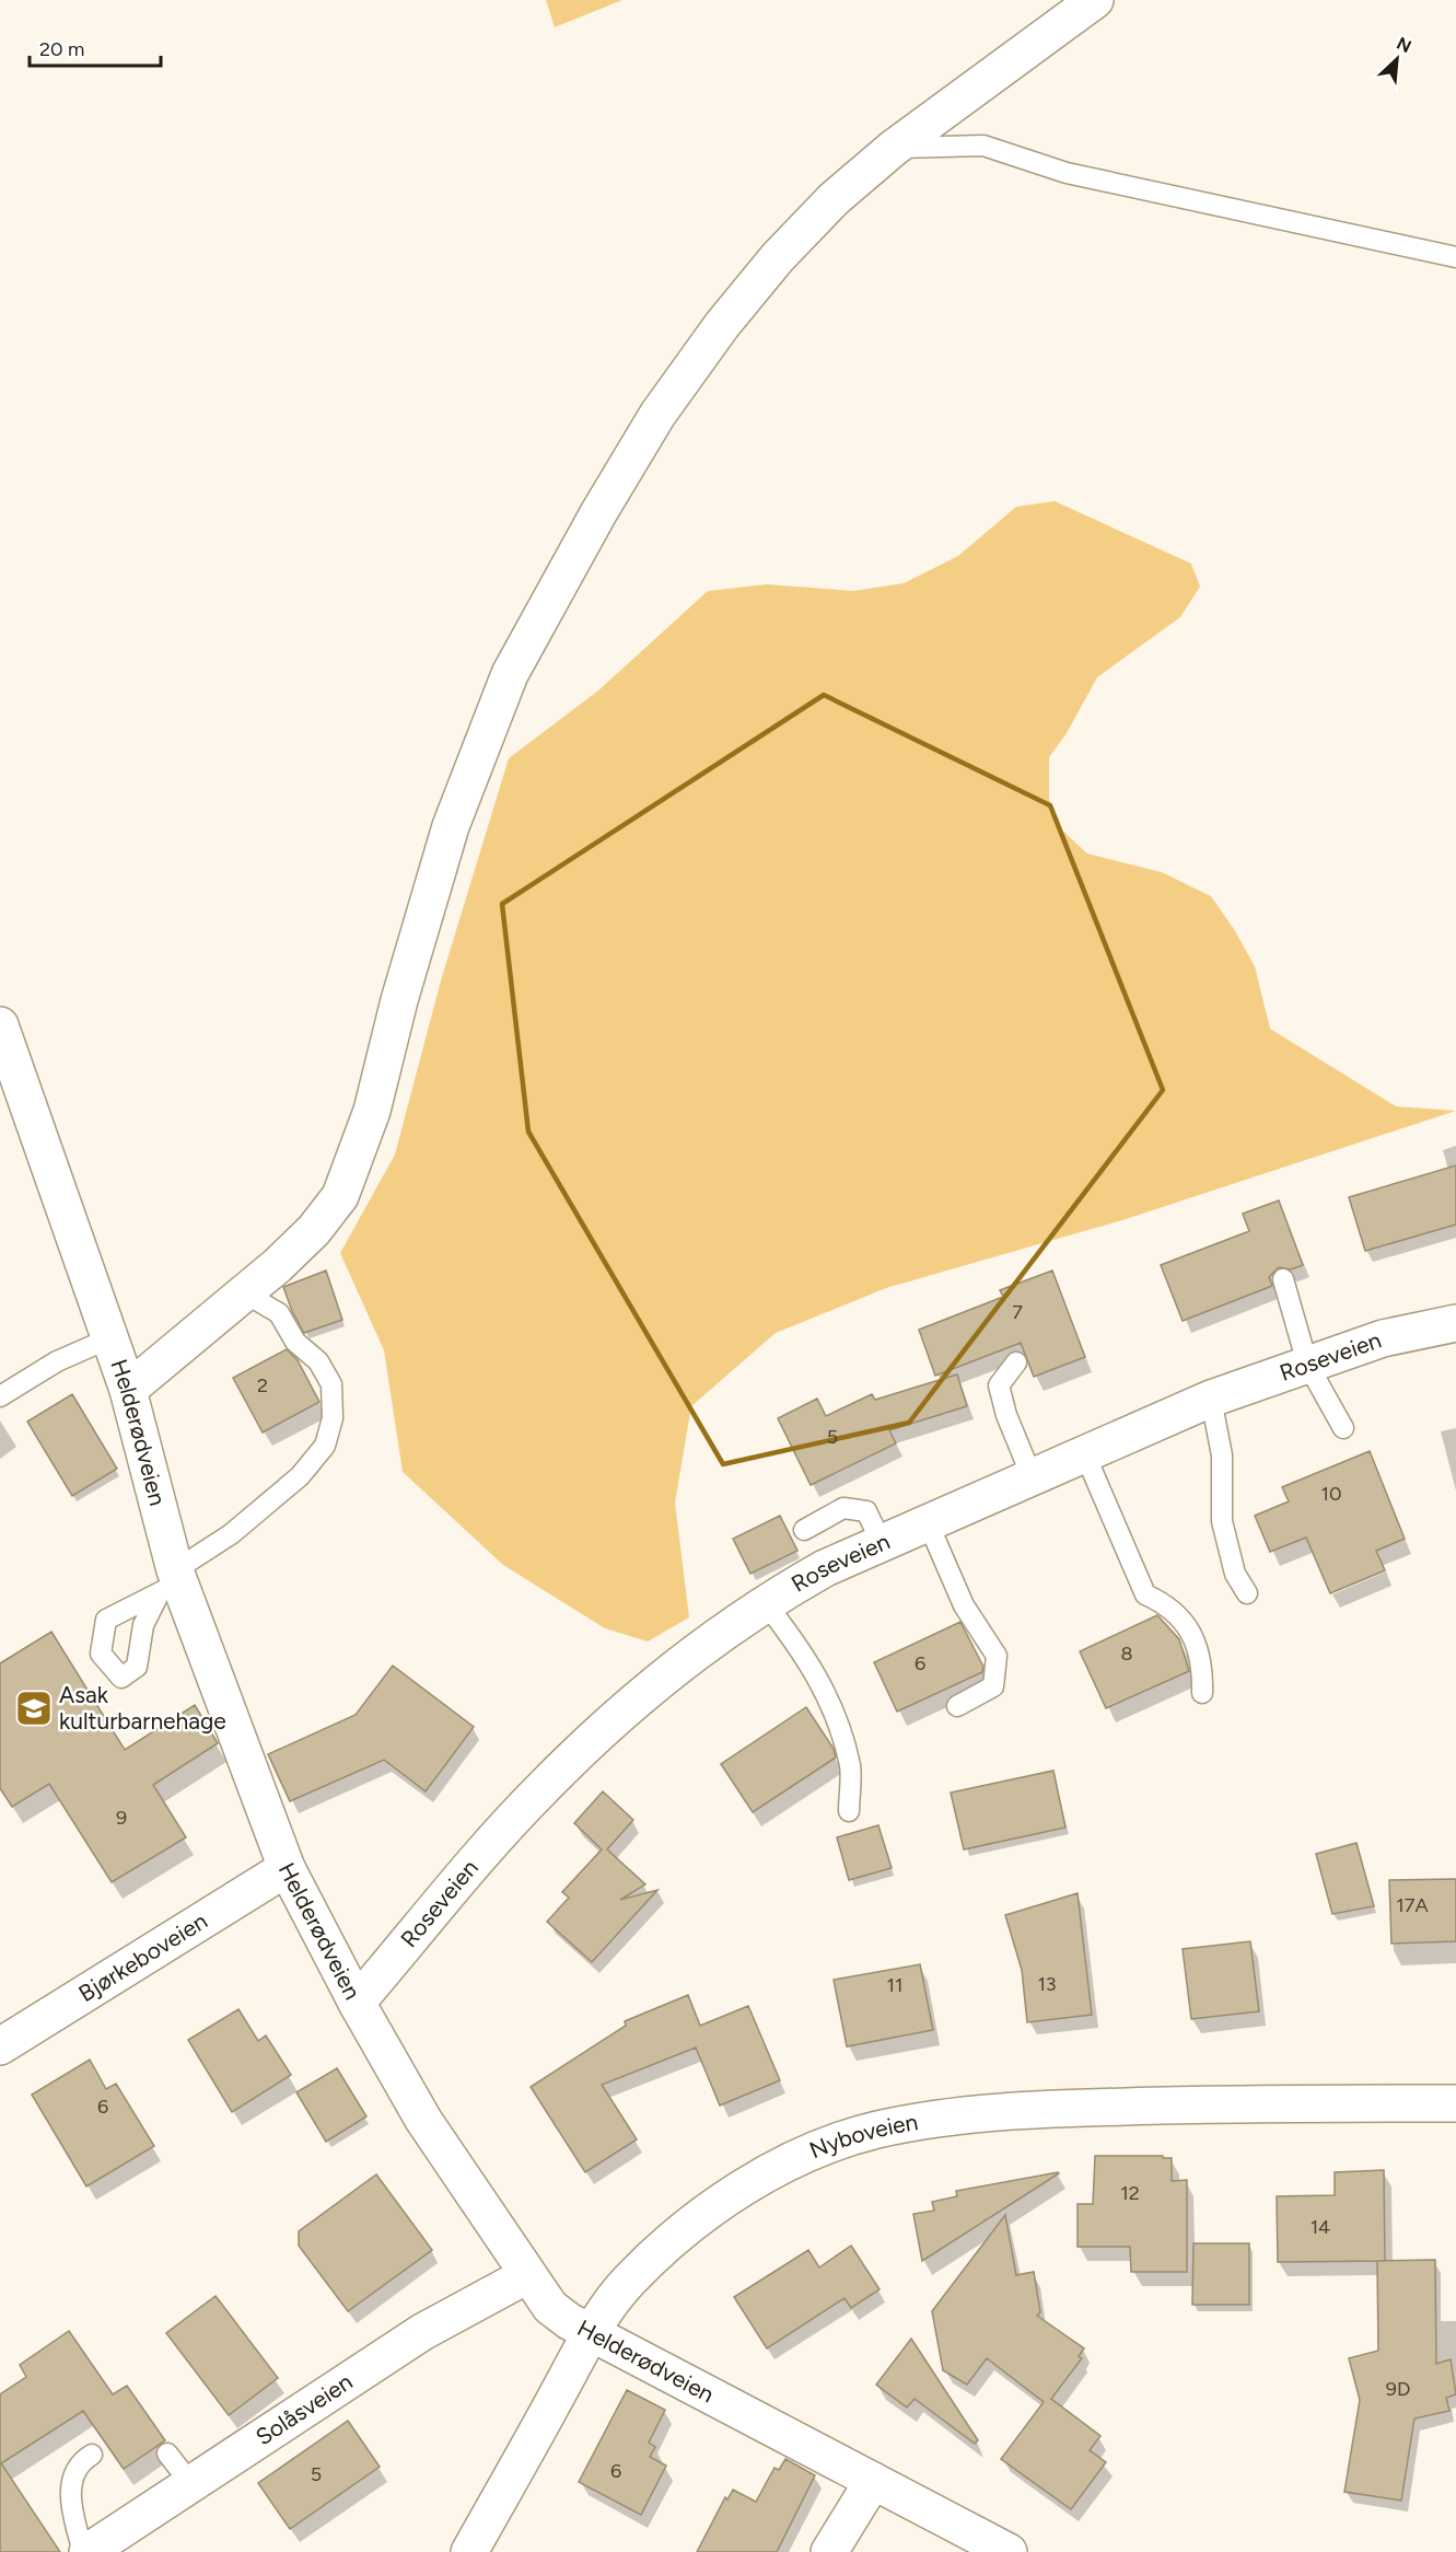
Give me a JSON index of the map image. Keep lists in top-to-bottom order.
{
  "streets": {
    "street": [
      "Roseveien",
      "Helderødveien",
      "Bjørkeboveien",
      "Nyboveien",
      "Solåsveien"
    ]
  },
  "crossings": [
    ["Roseveien", "Helderødveien"],
    ["Helderødveien", "Bjørkeboveien"],
    ["Helderødveien", "Nyboveien"],
    ["Helderødveien", "Solåsveien"]
  ],
  "places": {
    "school or university": ["Asak kulturbarnehage"]
  },
  "house_numbers": [
    "7",
    "2",
    "5",
    "10",
    "8",
    "6",
    "9",
    "17A",
    "13",
    "11",
    "6",
    "12",
    "14",
    "9D",
    "6",
    "5"
  ],
  "scale_bar": "20 m",
  "north": "top right"
}
